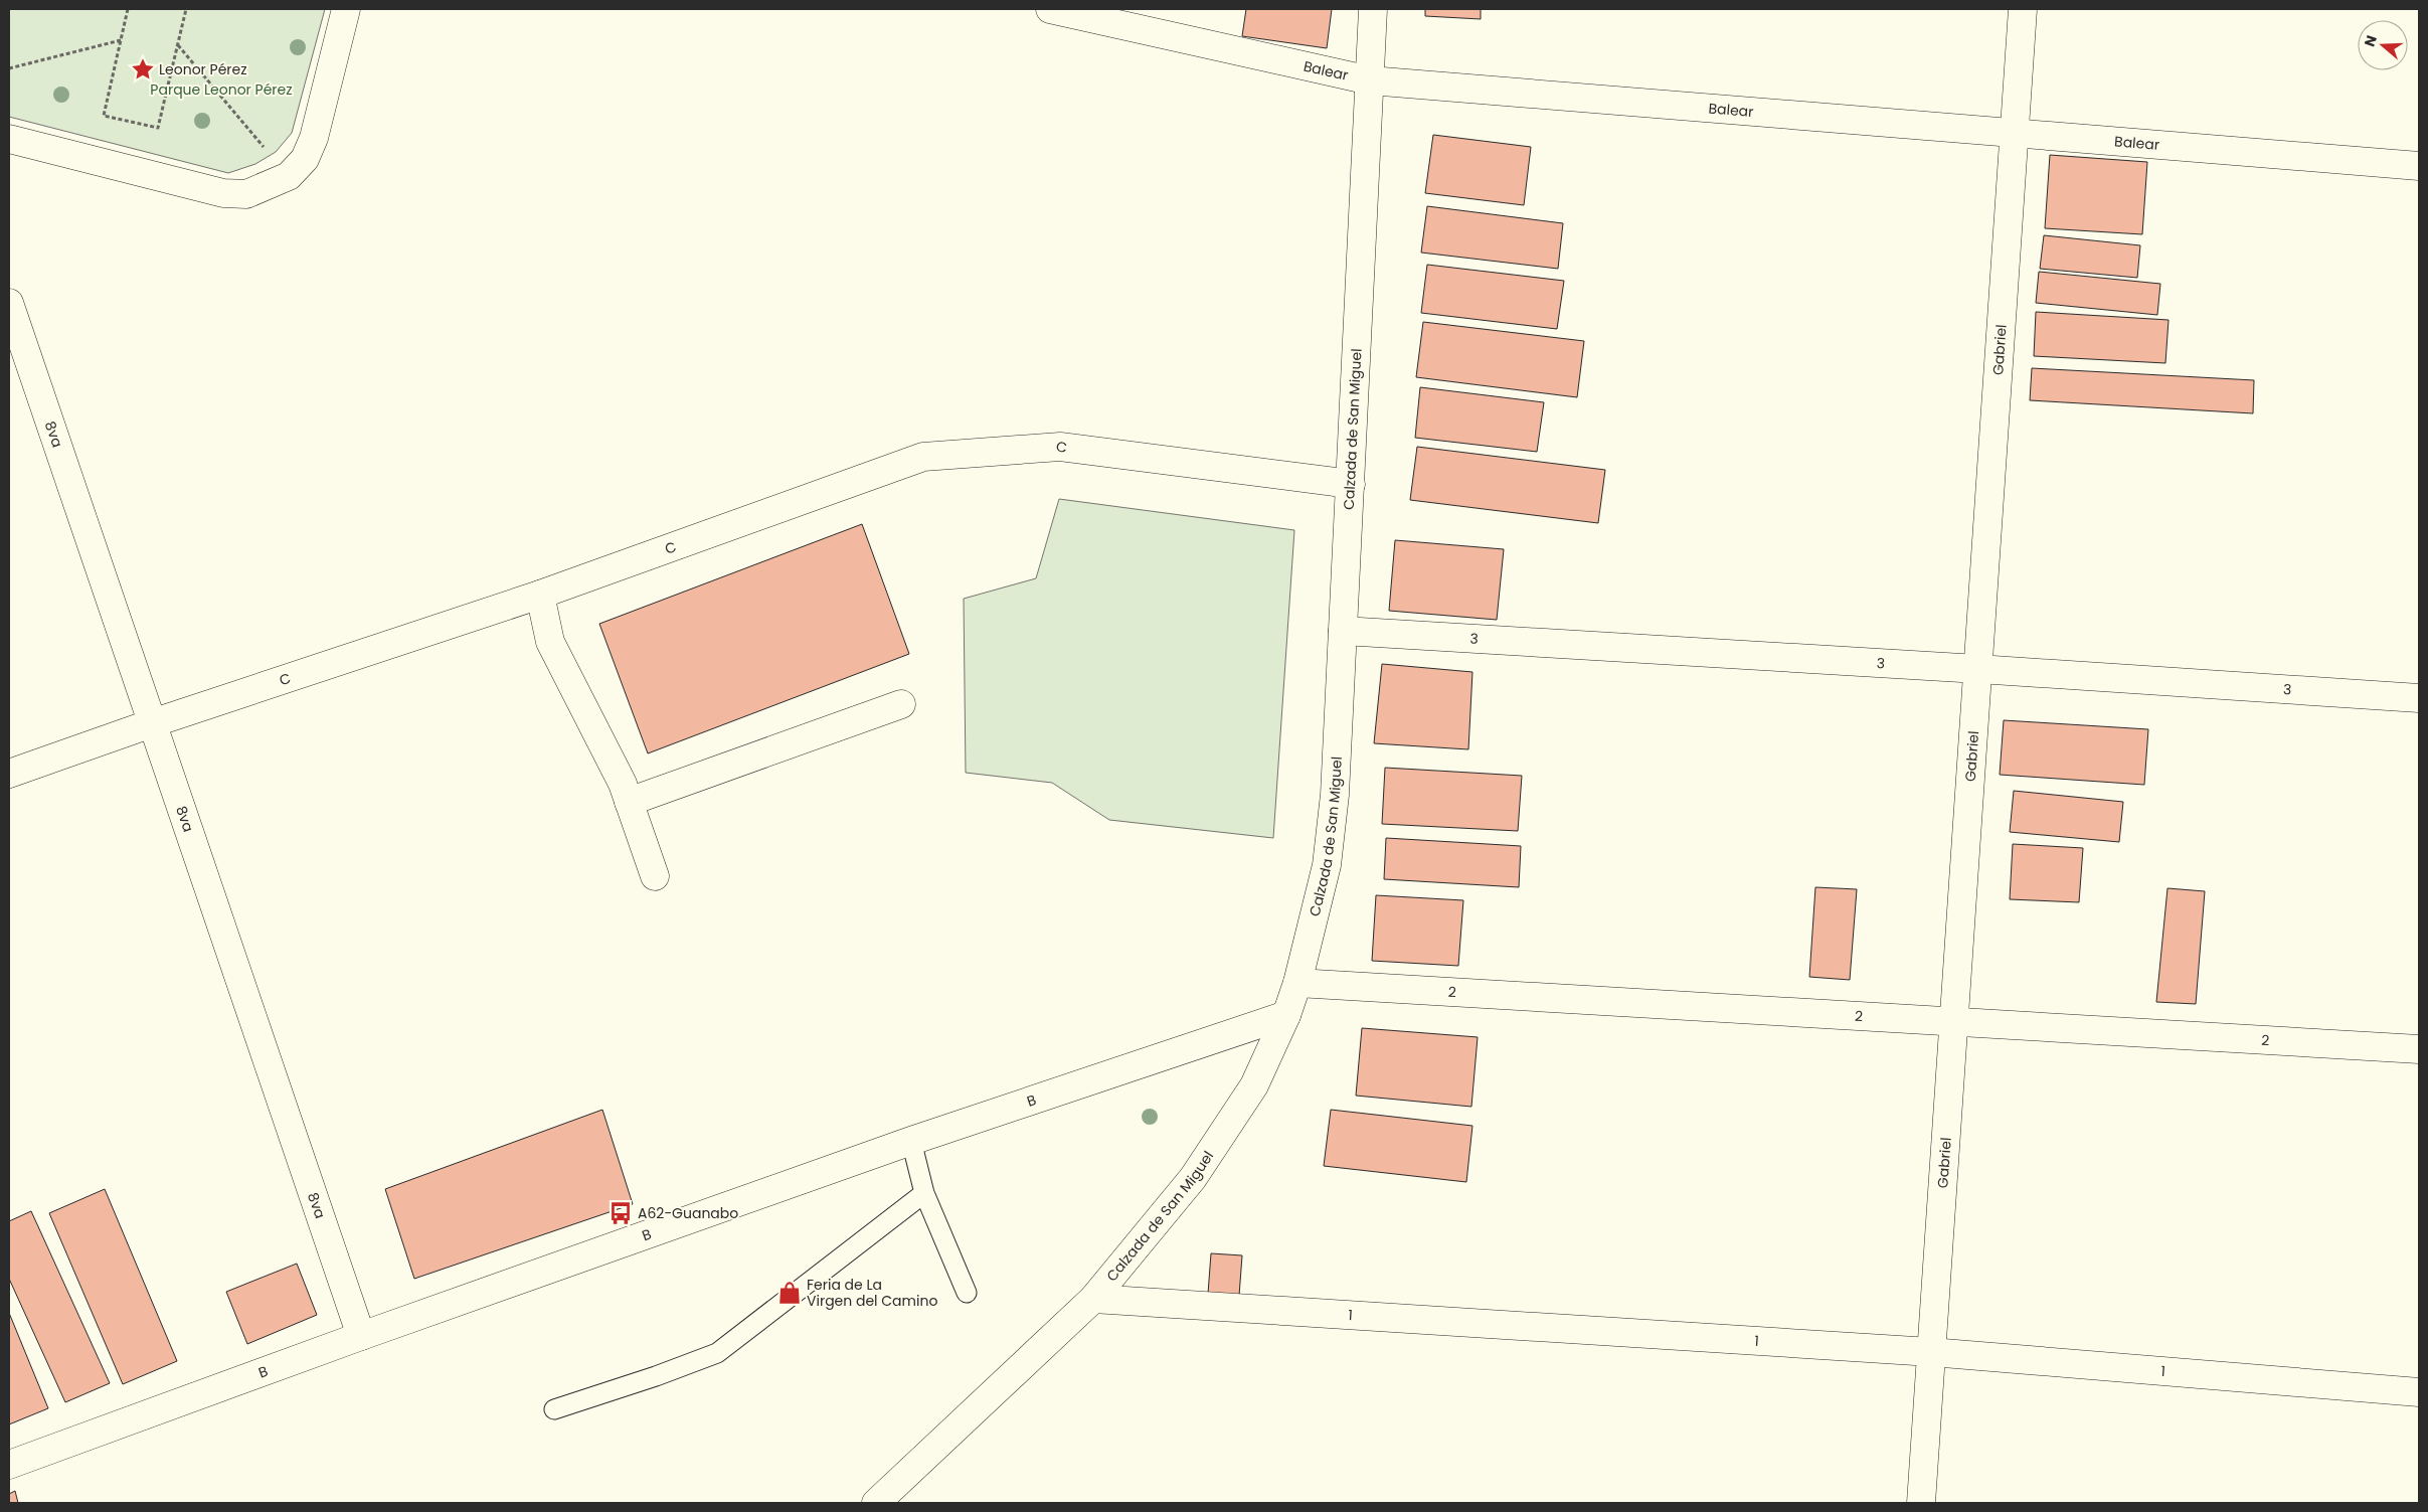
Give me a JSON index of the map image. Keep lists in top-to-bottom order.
{
  "streets": {
    "street": [
      "Balear",
      "Gabriel",
      "Calzada de San Miguel",
      "8va",
      "C",
      "3",
      "2",
      "B",
      "1"
    ]
  },
  "crossings": [
    ["Balear", "Gabriel"],
    ["Balear", "Calzada de San Miguel"],
    ["Gabriel", "3"],
    ["Gabriel", "2"],
    ["Gabriel", "1"],
    ["Calzada de San Miguel", "C"],
    ["Calzada de San Miguel", "3"],
    ["Calzada de San Miguel", "2"],
    ["Calzada de San Miguel", "B"],
    ["Calzada de San Miguel", "1"],
    ["8va", "C"],
    ["8va", "B"]
  ],
  "parks": ["Parque Leonor Pérez"],
  "places": {
    "place": ["Leonor Pérez"],
    "bus stop": ["A62-Guanabo"],
    "shop": ["Feria de La Virgen del Camino"]
  },
  "north": "left"
}
